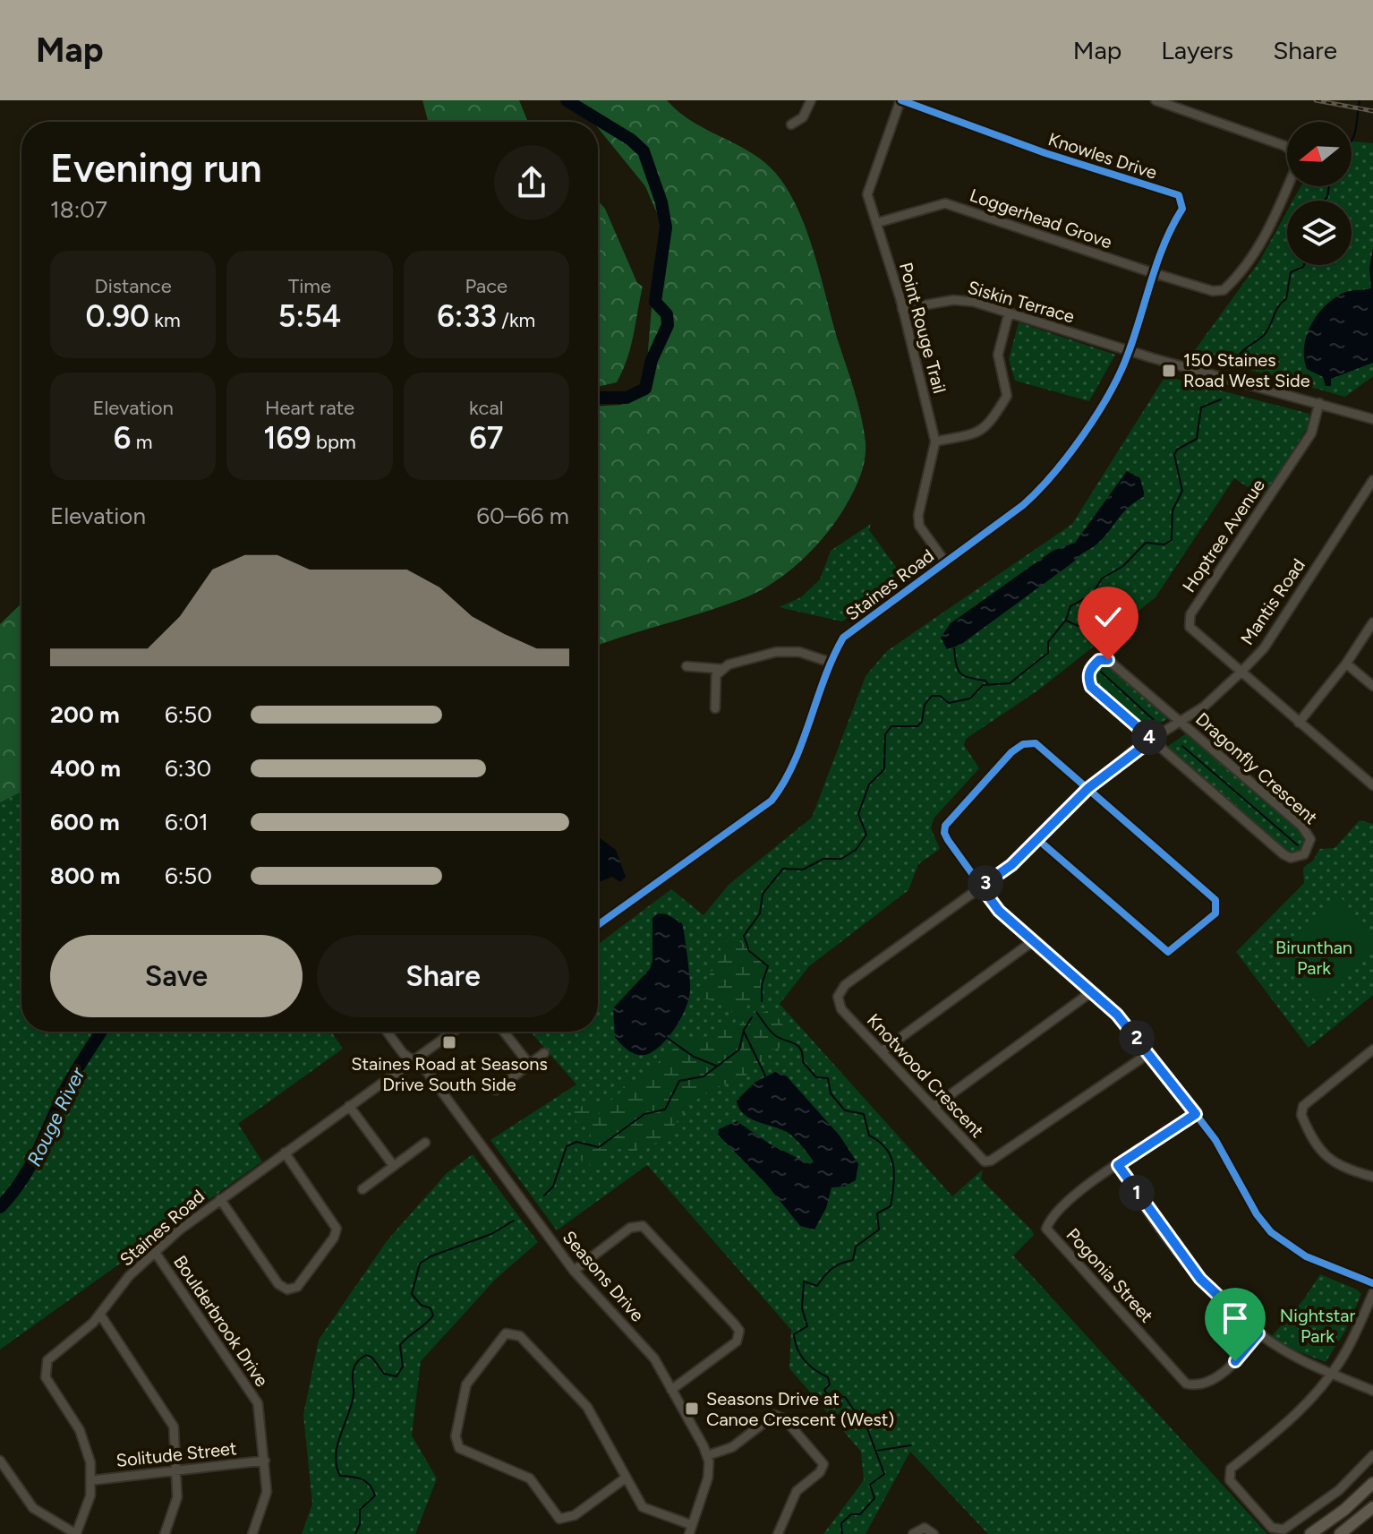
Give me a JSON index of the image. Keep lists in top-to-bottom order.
{
  "streets": {
    "street": [
      "Knowles Drive",
      "Loggerhead Grove",
      "Siskin Terrace",
      "Point Rouge Trail",
      "Hoptree Avenue",
      "Staines Road",
      "Mantis Road",
      "Dragonfly Crescent",
      "Knotwood Crescent",
      "Pogonia Street",
      "Seasons Drive",
      "Boulderbrook Drive",
      "Solitude Street"
    ]
  },
  "crossings": [
    ["Knowles Drive", "Loggerhead Grove"],
    ["Knowles Drive", "Siskin Terrace"],
    ["Knowles Drive", "Point Rouge Trail"],
    ["Knowles Drive", "Staines Road"],
    ["Loggerhead Grove", "Point Rouge Trail"],
    ["Siskin Terrace", "Point Rouge Trail"],
    ["Siskin Terrace", "Staines Road"],
    ["Point Rouge Trail", "Staines Road"],
    ["Hoptree Avenue", "Mantis Road"],
    ["Staines Road", "Seasons Drive"],
    ["Staines Road", "Boulderbrook Drive"],
    ["Staines Road", "Solitude Street"],
    ["Mantis Road", "Dragonfly Crescent"],
    ["Mantis Road", "Knotwood Crescent"],
    ["Boulderbrook Drive", "Solitude Street"]
  ],
  "water": ["Rouge River"],
  "parks": ["Birunthan Park", "Nightstar Park"],
  "places": {
    "transit": ["150 Staines Road West Side", "Staines Road at Seasons Drive South Side", "Seasons Drive at Canoe Crescent (West)"]
  },
  "north": "left",
  "page": {
    "header": "Map",
    "nav": ["Map", "Layers", "Share"],
    "heading": ["Evening run", "18:07"],
    "stats": [
      ["Distance", "0.90 km"],
      ["Time", "5:54"],
      ["Pace", "6:33 /km"],
      ["Elevation", "6 m"],
      ["Heart rate", "169 bpm"],
      ["kcal", "67"]
    ],
    "chart": ["Elevation", "60–66 m"],
    "list": [
      {
        "name": "200 m",
        "note": "6:50"
      },
      {
        "name": "400 m",
        "note": "6:30"
      },
      {
        "name": "600 m",
        "note": "6:01"
      },
      {
        "name": "800 m",
        "note": "6:50"
      }
    ],
    "pins": [
      "4",
      "3",
      "2",
      "1"
    ],
    "buttons": ["Save", "Share"]
  }
}
